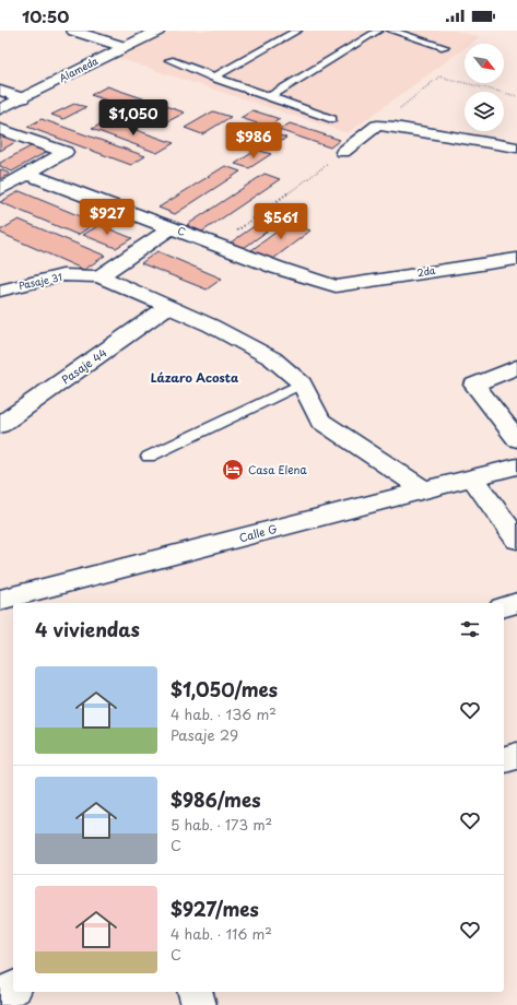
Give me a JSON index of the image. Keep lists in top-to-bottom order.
{
  "streets": {
    "street": [
      "Alameda",
      "C",
      "2da",
      "Pasaje 31",
      "Pasaje 44",
      "Calle G"
    ]
  },
  "crossings": [
    ["C", "2da"]
  ],
  "districts": ["Lázaro Acosta"],
  "places": {
    "hotel": ["Casa Elena"]
  },
  "north": "bottom right",
  "page": {
    "status": "10:50",
    "price": [
      "$1,050",
      "$986",
      "$927",
      "$561"
    ],
    "heading": "4 viviendas",
    "list": [
      {
        "name": "$1,050/mes",
        "note": "4 hab. · 136 m² · Pasaje 29"
      },
      {
        "name": "$986/mes",
        "note": "5 hab. · 173 m² · C"
      },
      {
        "name": "$927/mes",
        "note": "4 hab. · 116 m² · C"
      }
    ]
  }
}
